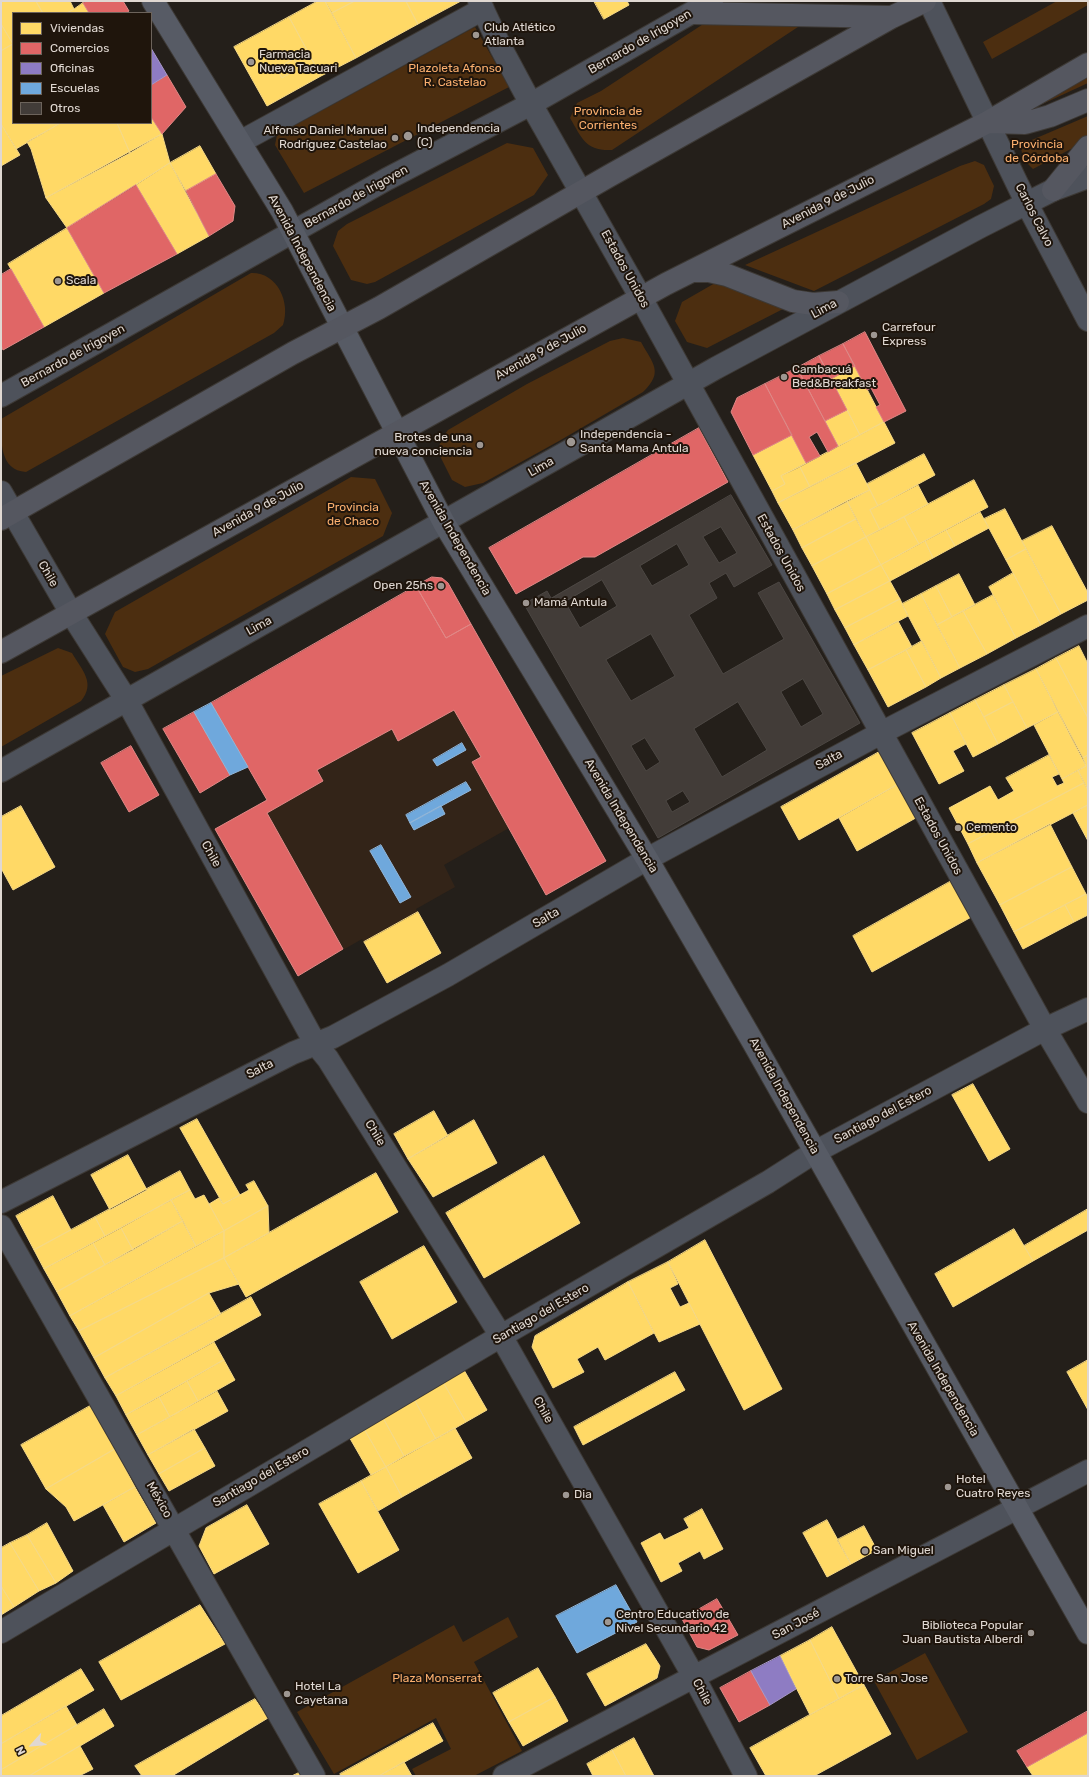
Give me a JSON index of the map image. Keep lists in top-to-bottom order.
{
  "streets": {
    "highway": ["Avenida 9 de Julio"],
    "main road": ["Avenida Independencia"],
    "street": [
      "Bernardo de Irigoyen",
      "Carlos Calvo",
      "Estados Unidos",
      "Lima",
      "Chile",
      "Salta",
      "Santiago del Estero",
      "México",
      "San José"
    ]
  },
  "crossings": [
    ["Bernardo de Irigoyen", "Avenida Independencia"],
    ["Bernardo de Irigoyen", "Estados Unidos"],
    ["Avenida 9 de Julio", "Carlos Calvo"],
    ["Avenida 9 de Julio", "Avenida Independencia"],
    ["Avenida 9 de Julio", "Estados Unidos"],
    ["Avenida 9 de Julio", "Chile"],
    ["Carlos Calvo", "Lima"],
    ["Avenida Independencia", "Lima"],
    ["Avenida Independencia", "Salta"],
    ["Avenida Independencia", "Santiago del Estero"],
    ["Avenida Independencia", "San José"],
    ["Estados Unidos", "Lima"],
    ["Estados Unidos", "Salta"],
    ["Estados Unidos", "Santiago del Estero"],
    ["Lima", "Chile"],
    ["Chile", "Salta"],
    ["Chile", "Santiago del Estero"],
    ["Chile", "San José"],
    ["Santiago del Estero", "México"]
  ],
  "parks": [
    "Plazoleta Afonso R. Castelao",
    "Provincia de Corrientes",
    "Provincia de Córdoba",
    "Provincia de Chaco",
    "Plaza Monserrat"
  ],
  "places": [
    "Club Atlético Atlanta",
    "Farmacia Nueva Tacuari",
    "Independencia (C)",
    "Alfonso Daniel Manuel Rodríguez Castelao",
    "Scala",
    "Carrefour Express",
    "Cambacuá Bed&Breakfast",
    "Independencia - Santa Mama Antula",
    "Brotes de una nueva conciencia",
    "Open 25hs",
    "Mamá Antula",
    "Cemento",
    "Hotel Cuatro Reyes",
    "Dia",
    "San Miguel",
    "Centro Educativo de Nivel Secundario 42",
    "Biblioteca Popular Juan Bautista Alberdi",
    "Torre San Jose",
    "Hotel La Cayetana"
  ],
  "legend": [
    "Viviendas",
    "Comercios",
    "Oficinas",
    "Escuelas",
    "Otros"
  ],
  "north": "bottom left"
}
